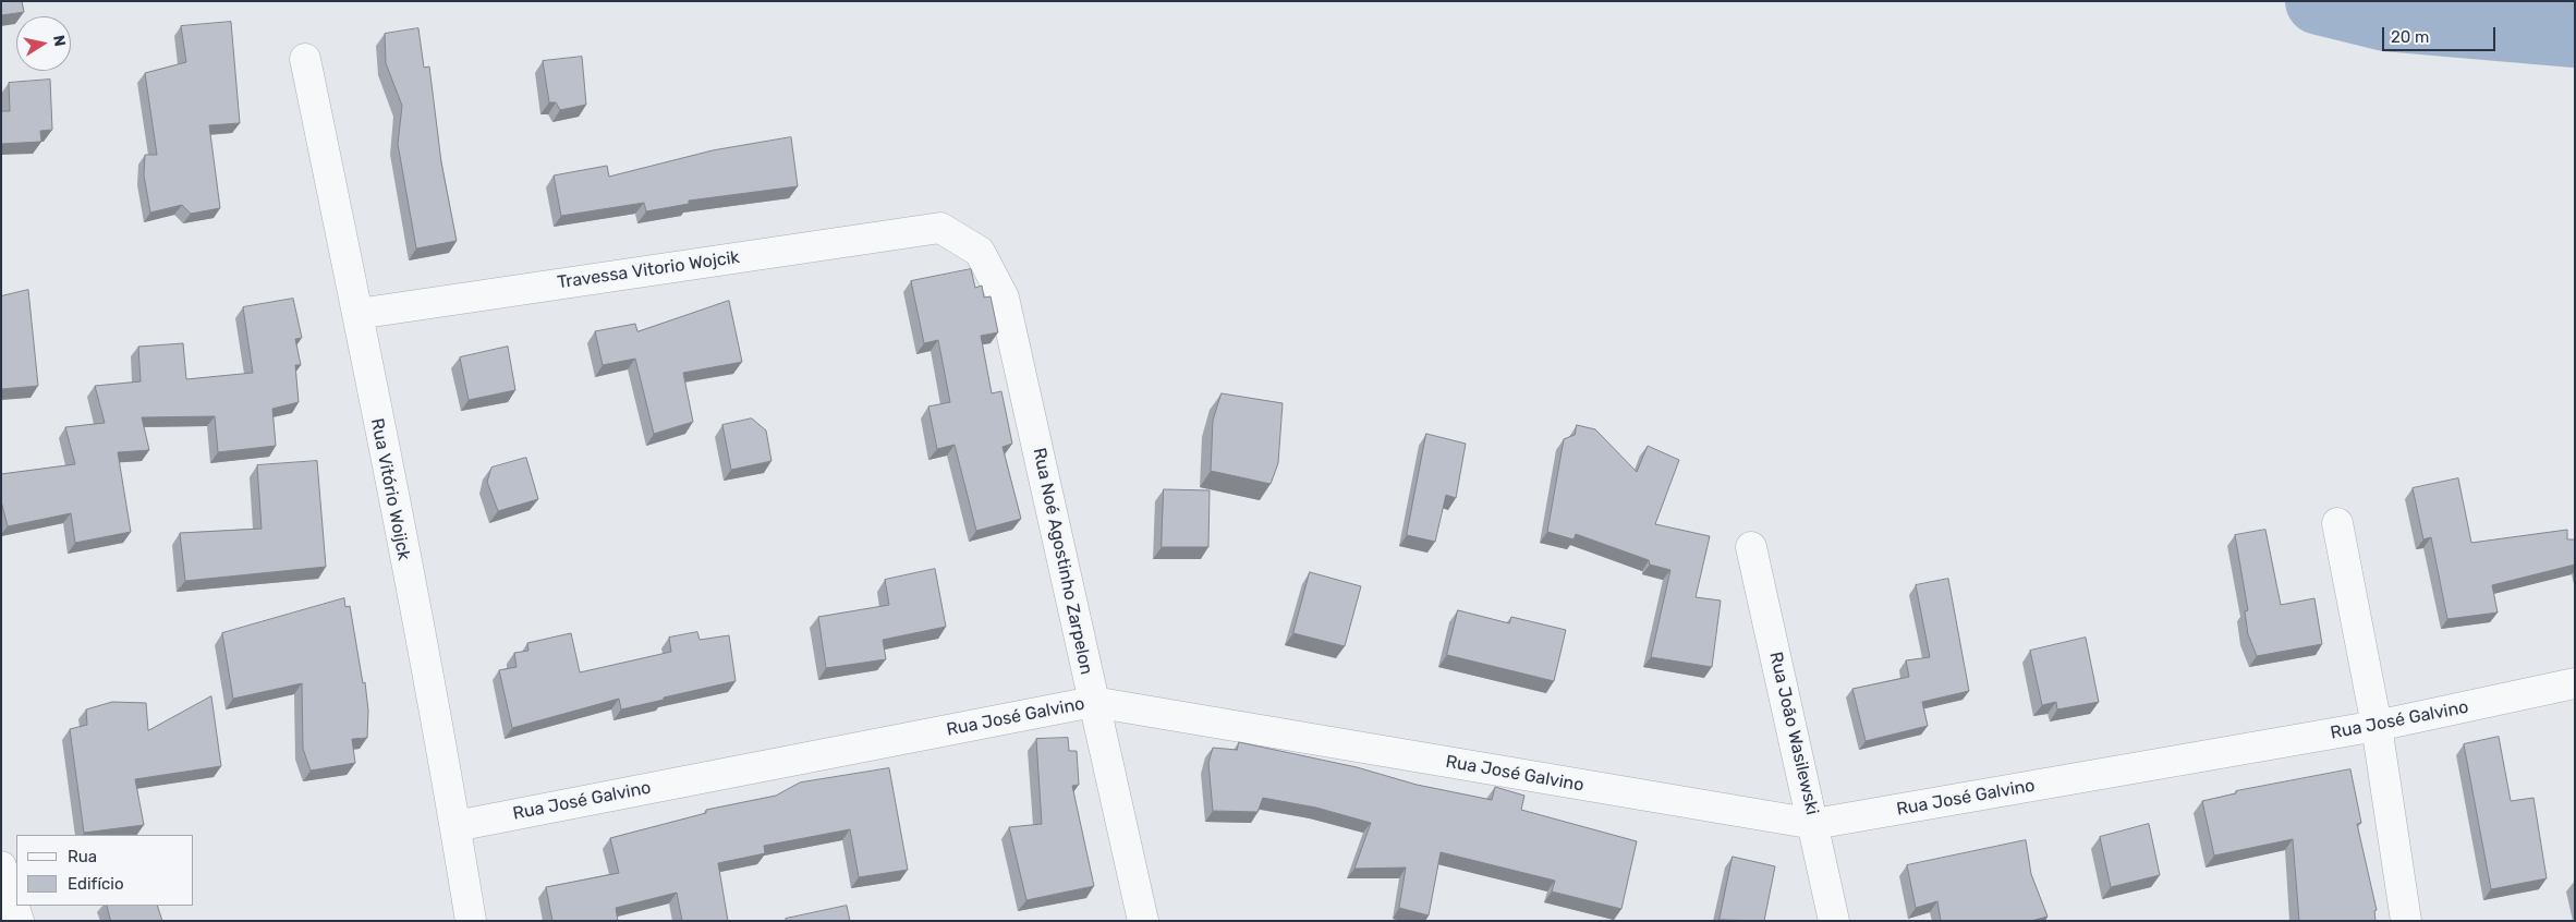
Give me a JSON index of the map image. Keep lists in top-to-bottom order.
{
  "streets": {
    "street": [
      "Travessa Vitorio Wojcik",
      "Rua Vitório Woijck",
      "Rua Noé Agostinho Zarpelon",
      "Rua José Galvino",
      "Rua João Wasilewski"
    ]
  },
  "crossings": [
    ["Travessa Vitorio Wojcik", "Rua Vitório Woijck"],
    ["Travessa Vitorio Wojcik", "Rua Noé Agostinho Zarpelon"],
    ["Rua Vitório Woijck", "Rua José Galvino"],
    ["Rua Noé Agostinho Zarpelon", "Rua José Galvino"],
    ["Rua José Galvino", "Rua João Wasilewski"]
  ],
  "legend": ["Rua", "Edifício"],
  "scale_bar": "20 m",
  "north": "right"
}
